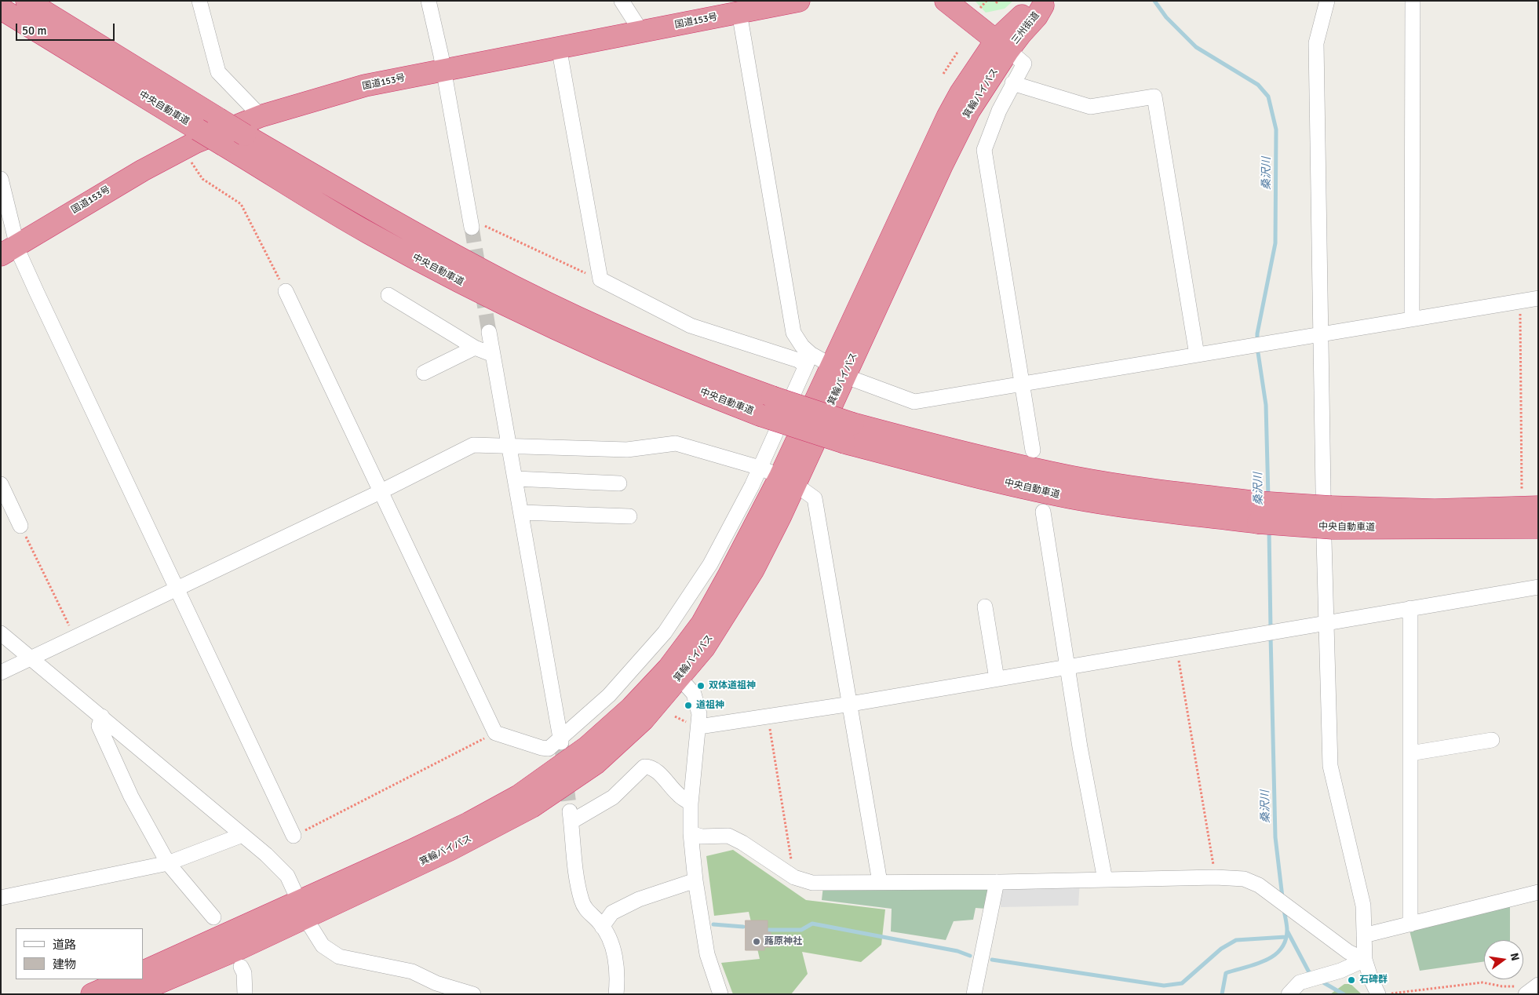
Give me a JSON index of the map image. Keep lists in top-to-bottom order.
{
  "streets": {
    "highway": [
      "国道153号",
      "三州街道",
      "箕輪バイパス",
      "中央自動車道"
    ]
  },
  "crossings": [
    ["三州街道", "箕輪バイパス"]
  ],
  "water": ["桑沢川"],
  "places": [
    "双体道祖神",
    "道祖神",
    "蕗原神社",
    "石碑群"
  ],
  "legend": ["道路", "建物"],
  "scale_bar": "50 m",
  "north": "right"
}
